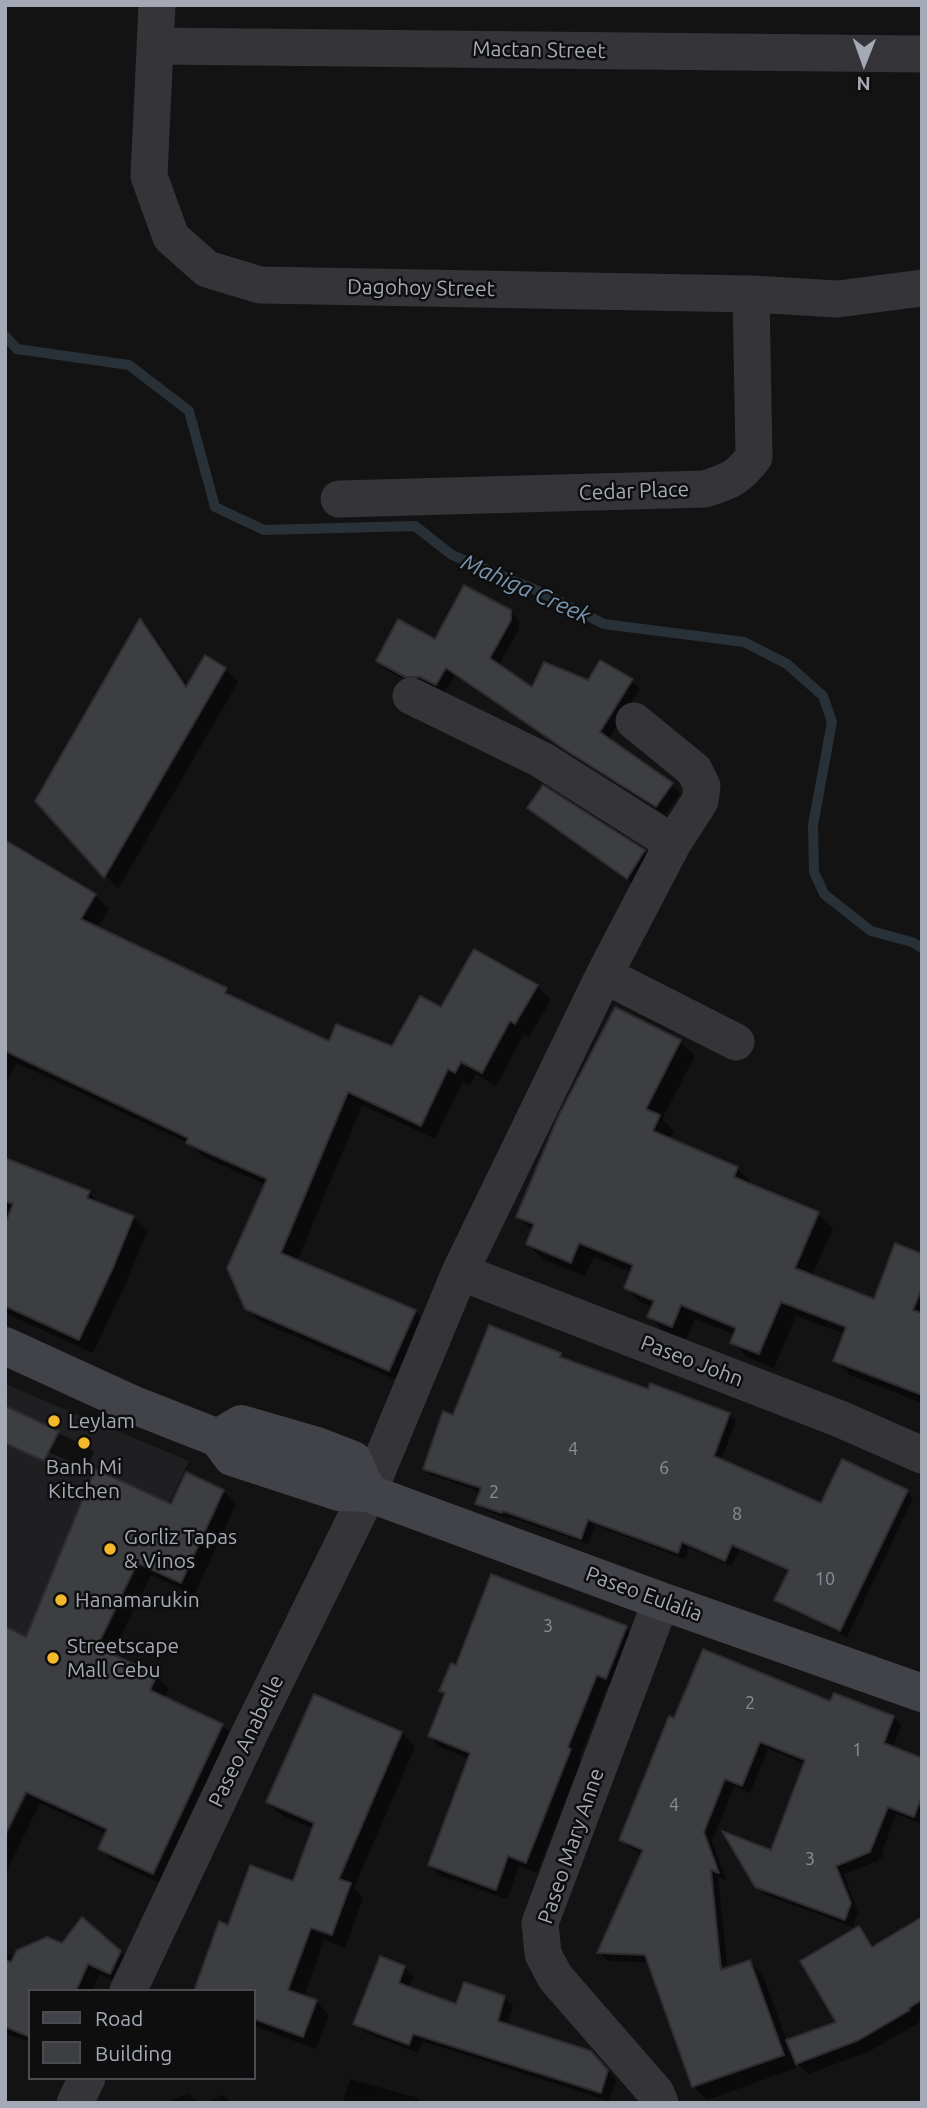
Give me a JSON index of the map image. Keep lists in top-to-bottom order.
{
  "streets": {
    "street": [
      "Mactan Street",
      "Dagohoy Street",
      "Cedar Place",
      "Paseo John",
      "Paseo Eulalia",
      "Paseo Anabelle",
      "Paseo Mary Anne"
    ]
  },
  "crossings": [
    ["Mactan Street", "Dagohoy Street"],
    ["Dagohoy Street", "Cedar Place"],
    ["Paseo John", "Paseo Anabelle"],
    ["Paseo Eulalia", "Paseo Anabelle"],
    ["Paseo Eulalia", "Paseo Mary Anne"]
  ],
  "water": ["Mahiga Creek"],
  "places": [
    "Leylam",
    "Banh Mi Kitchen",
    "Gorliz Tapas & Vinos",
    "Hanamarukin",
    "Streetscape Mall Cebu"
  ],
  "house_numbers": [
    "4",
    "6",
    "2",
    "8",
    "10",
    "3",
    "2",
    "1",
    "4",
    "3"
  ],
  "legend": ["Road", "Building"],
  "north": "bottom"
}
